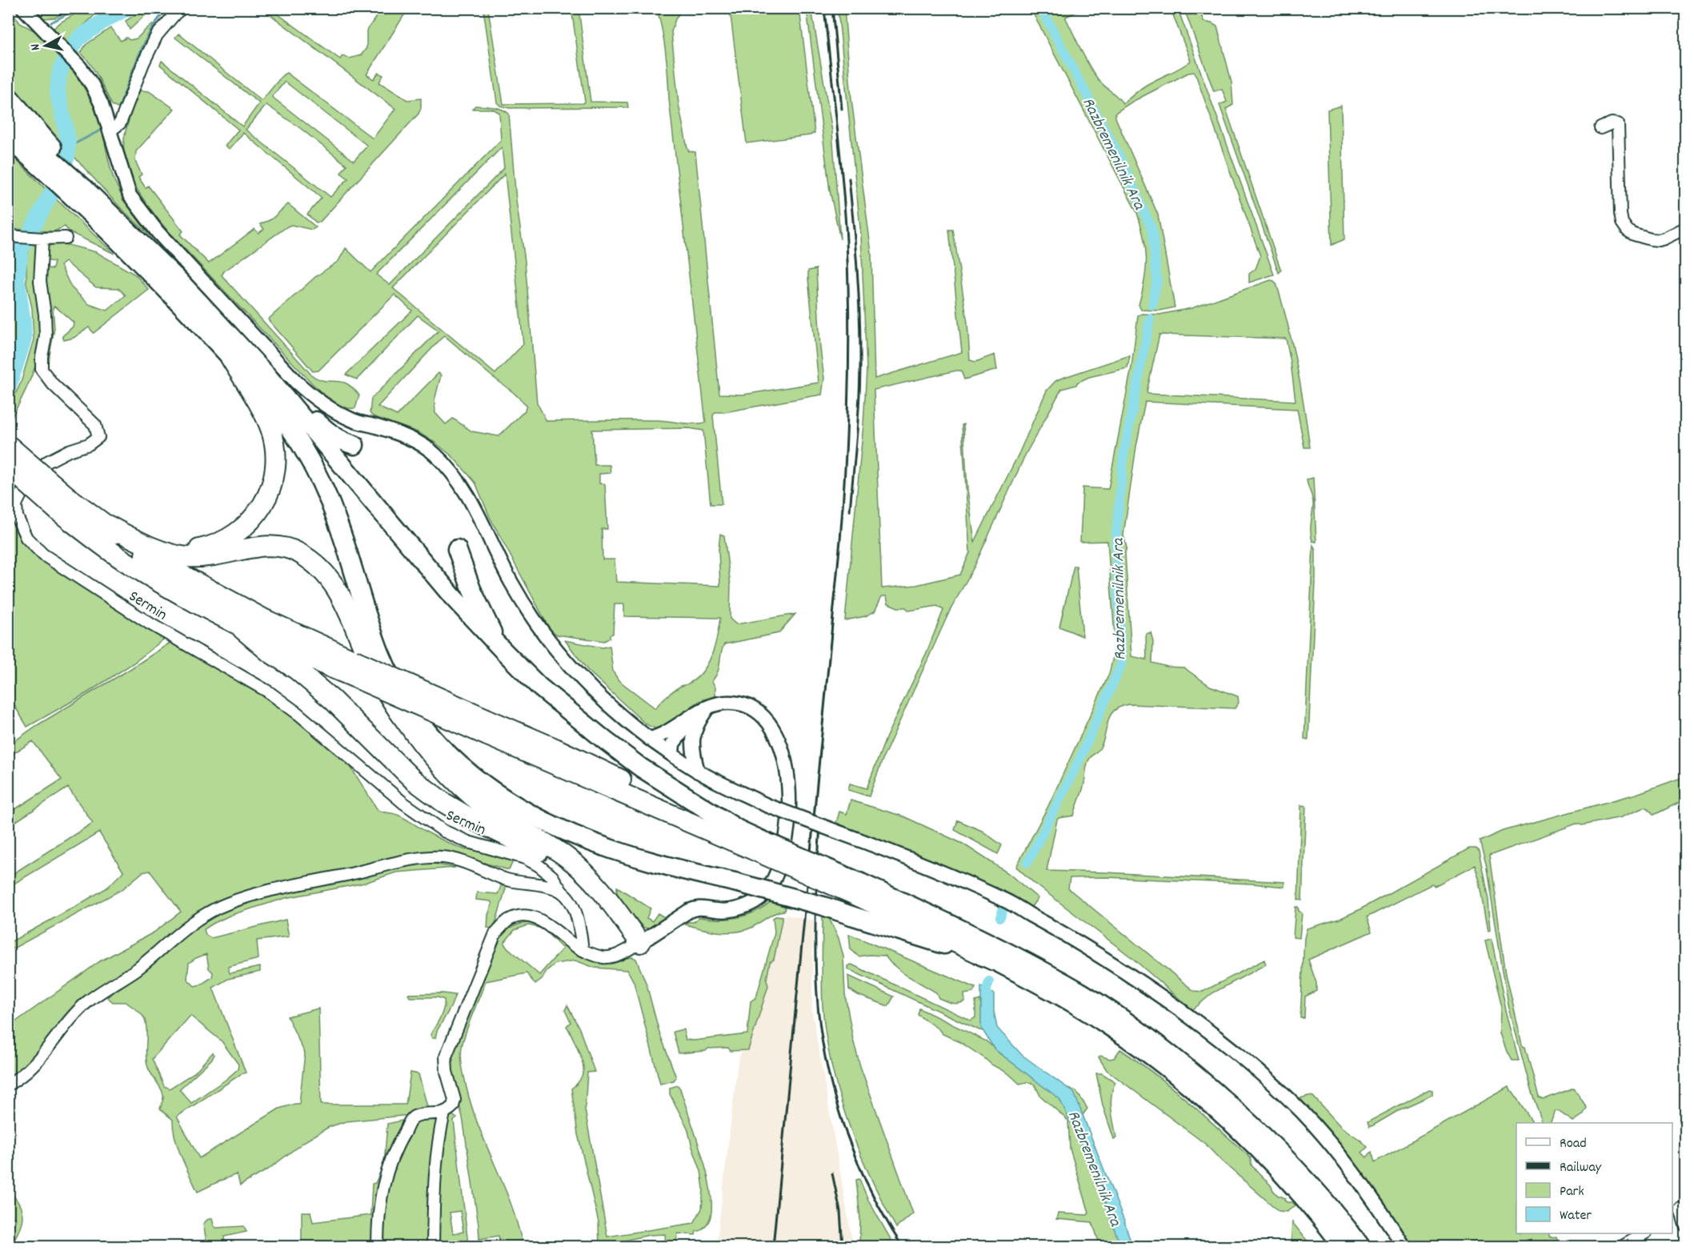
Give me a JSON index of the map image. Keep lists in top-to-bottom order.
{
  "streets": {
    "street": ["Sermin"]
  },
  "water": ["Razbremenilnik Ara"],
  "legend": [
    "Road",
    "Railway",
    "Park",
    "Water"
  ],
  "north": "left"
}
